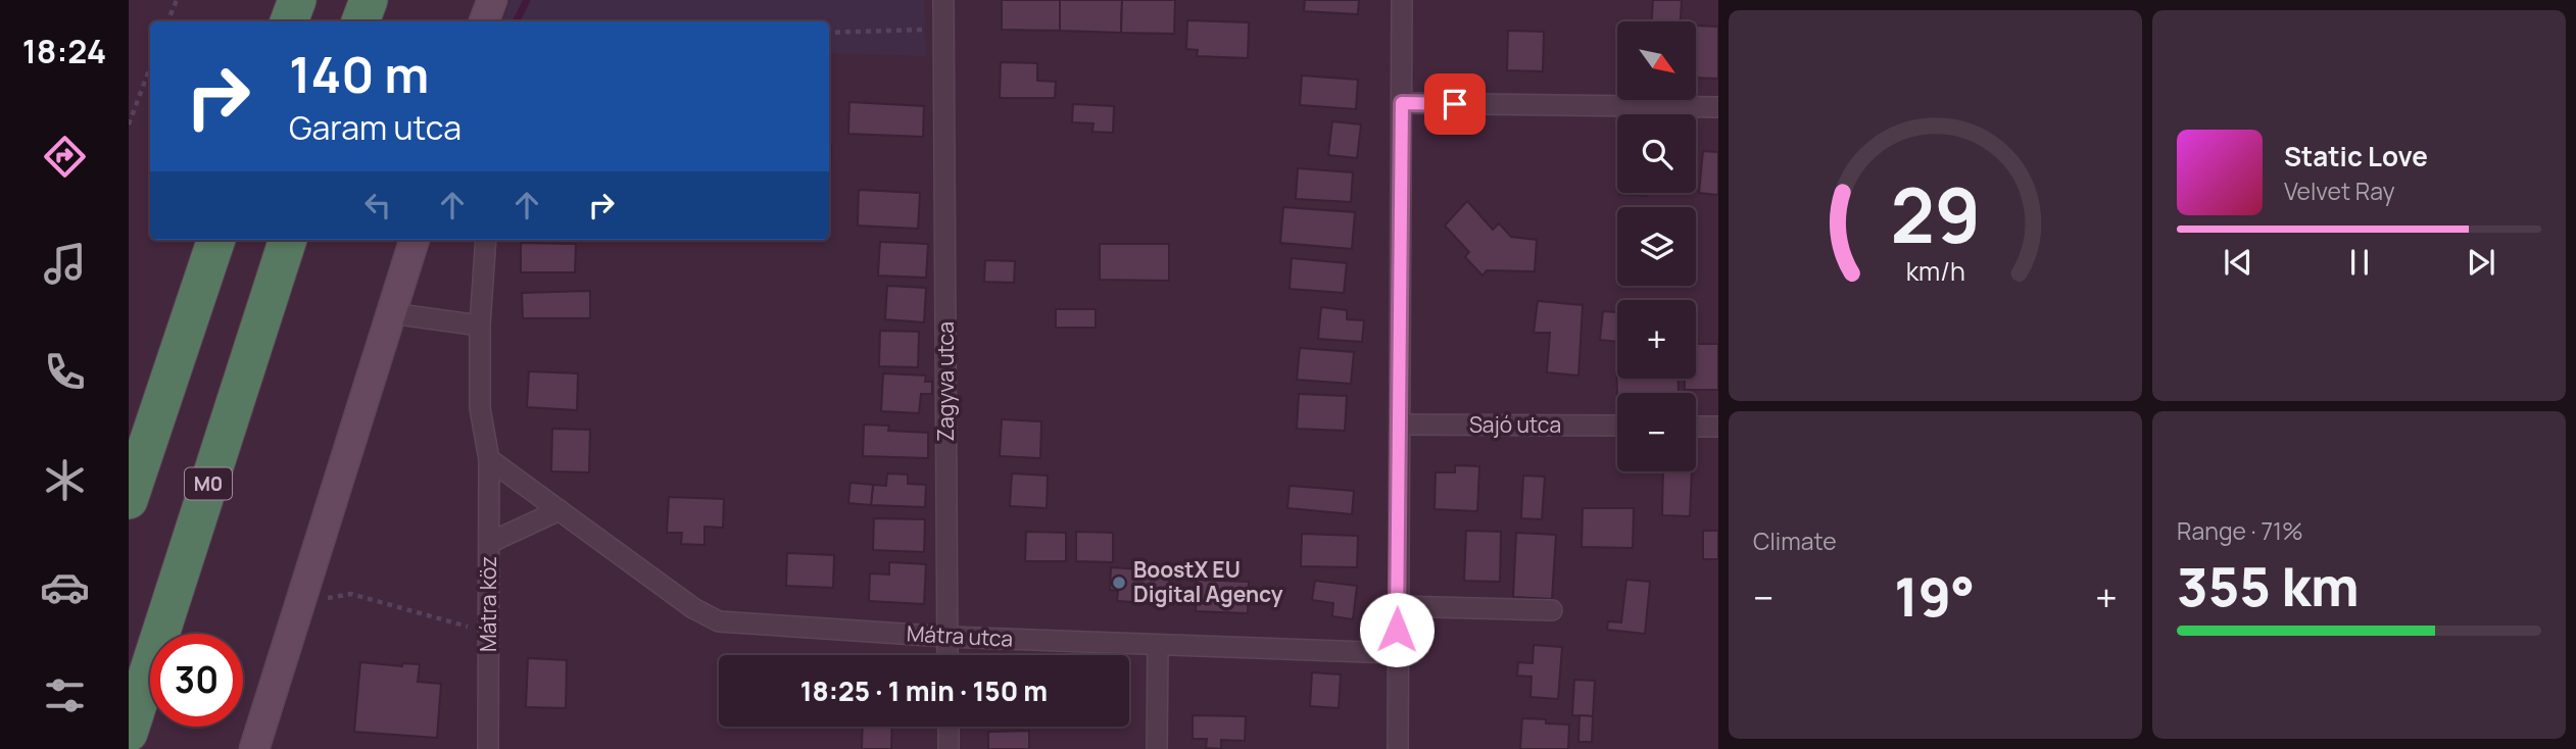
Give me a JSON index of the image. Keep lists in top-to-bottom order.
{
  "streets": {
    "highway": ["M0"],
    "street": [
      "Zagyva utca",
      "Sajó utca",
      "Mátra köz",
      "Mátra utca"
    ]
  },
  "crossings": [
    ["Zagyva utca", "Mátra utca"],
    ["Mátra köz", "Mátra utca"]
  ],
  "places": ["BoostX EU Digital Agency"],
  "north": "bottom right",
  "page": {
    "tabs": "18:24",
    "map_buttons": ["+", "−"],
    "turn": ["140 m", "Garam utca"],
    "song": ["Static Love", "Velvet Ray"],
    "tile": [
      "Climate",
      ["Range · 71%", "355 km"]
    ],
    "heat": ["−", "19°", "+"],
    "limit": "30",
    "trip": "18:25 · 1 min · 150 m",
    "gauge": ["29", "km/h"]
  }
}
